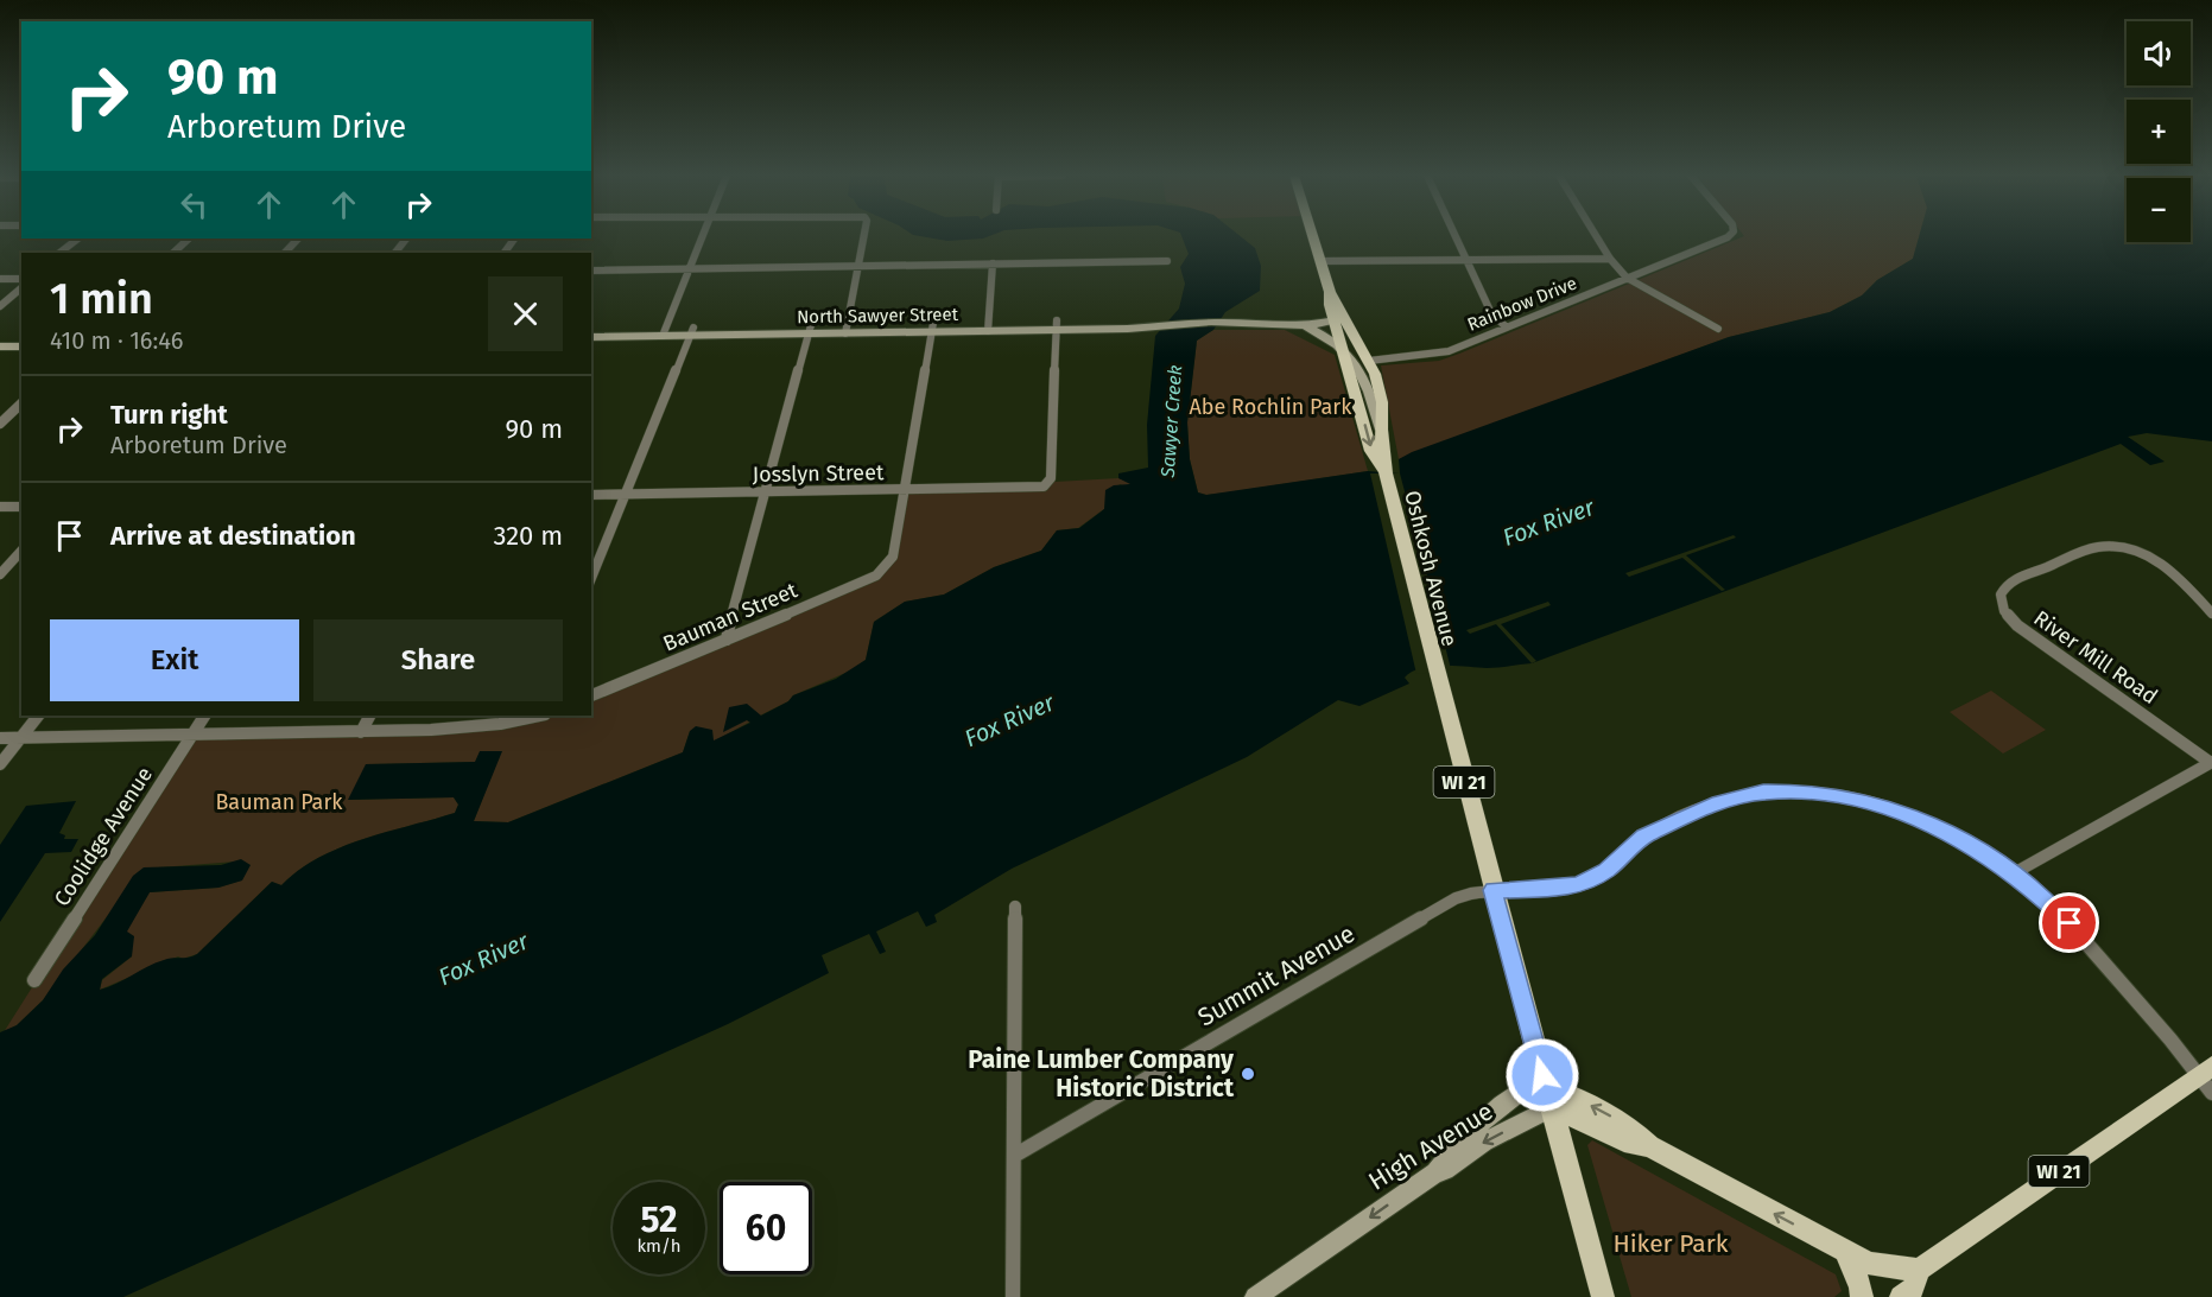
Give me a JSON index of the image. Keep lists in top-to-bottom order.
{
  "streets": {
    "main road": ["Oshkosh Avenue", "WI 21"],
    "street": [
      "Rainbow Drive",
      "North Sawyer Street",
      "Josslyn Street",
      "Bauman Street",
      "River Mill Road",
      "Coolidge Avenue",
      "Summit Avenue",
      "High Avenue"
    ]
  },
  "crossings": [
    ["Rainbow Drive", "Oshkosh Avenue"],
    ["North Sawyer Street", "Josslyn Street"],
    ["North Sawyer Street", "Oshkosh Avenue"],
    ["Josslyn Street", "Bauman Street"],
    ["Oshkosh Avenue", "WI 21"],
    ["Oshkosh Avenue", "Summit Avenue"],
    ["River Mill Road", "Summit Avenue"],
    ["WI 21", "Summit Avenue"],
    ["WI 21", "High Avenue"]
  ],
  "water": ["Sawyer Creek", "Fox River"],
  "parks": ["Abe Rochlin Park", "Bauman Park", "Hiker Park"],
  "places": ["Paine Lumber Company Historic District"],
  "page": {
    "map_buttons": ["+", "−"],
    "turn": ["90 m", "Arboretum Drive"],
    "heading": ["1 min", "410 m · 16:46"],
    "list": [
      {
        "name": "Turn right",
        "note": "Arboretum Drive",
        "value": "90 m"
      },
      {
        "name": "Arrive at destination",
        "value": "320 m"
      }
    ],
    "buttons": ["Exit", "Share"],
    "speed": "52 km/h",
    "limit": "60"
  }
}
